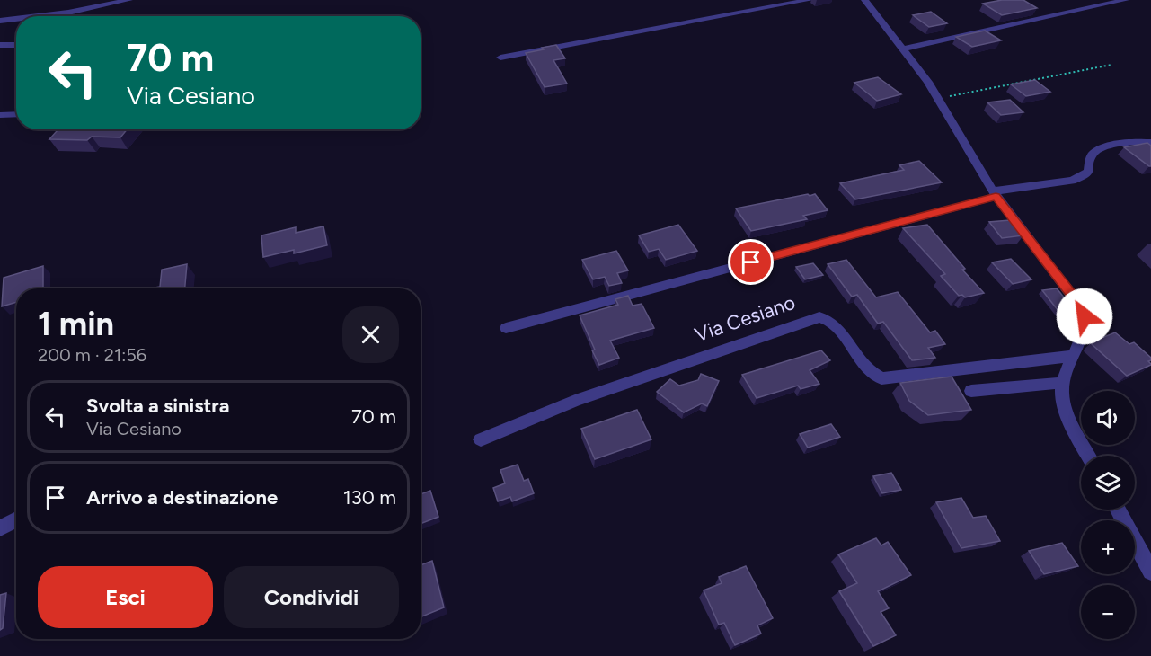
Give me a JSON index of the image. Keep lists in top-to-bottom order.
{
  "streets": {
    "street": ["Via Cesiano"]
  },
  "page": {
    "turn": ["70 m", "Via Cesiano"],
    "heading": ["1 min", "200 m · 21:56"],
    "list": [
      {
        "name": "Svolta a sinistra",
        "note": "Via Cesiano",
        "value": "70 m"
      },
      {
        "name": "Arrivo a destinazione",
        "value": "130 m"
      }
    ],
    "map_buttons": ["+", "−"],
    "buttons": ["Esci", "Condividi"]
  }
}
